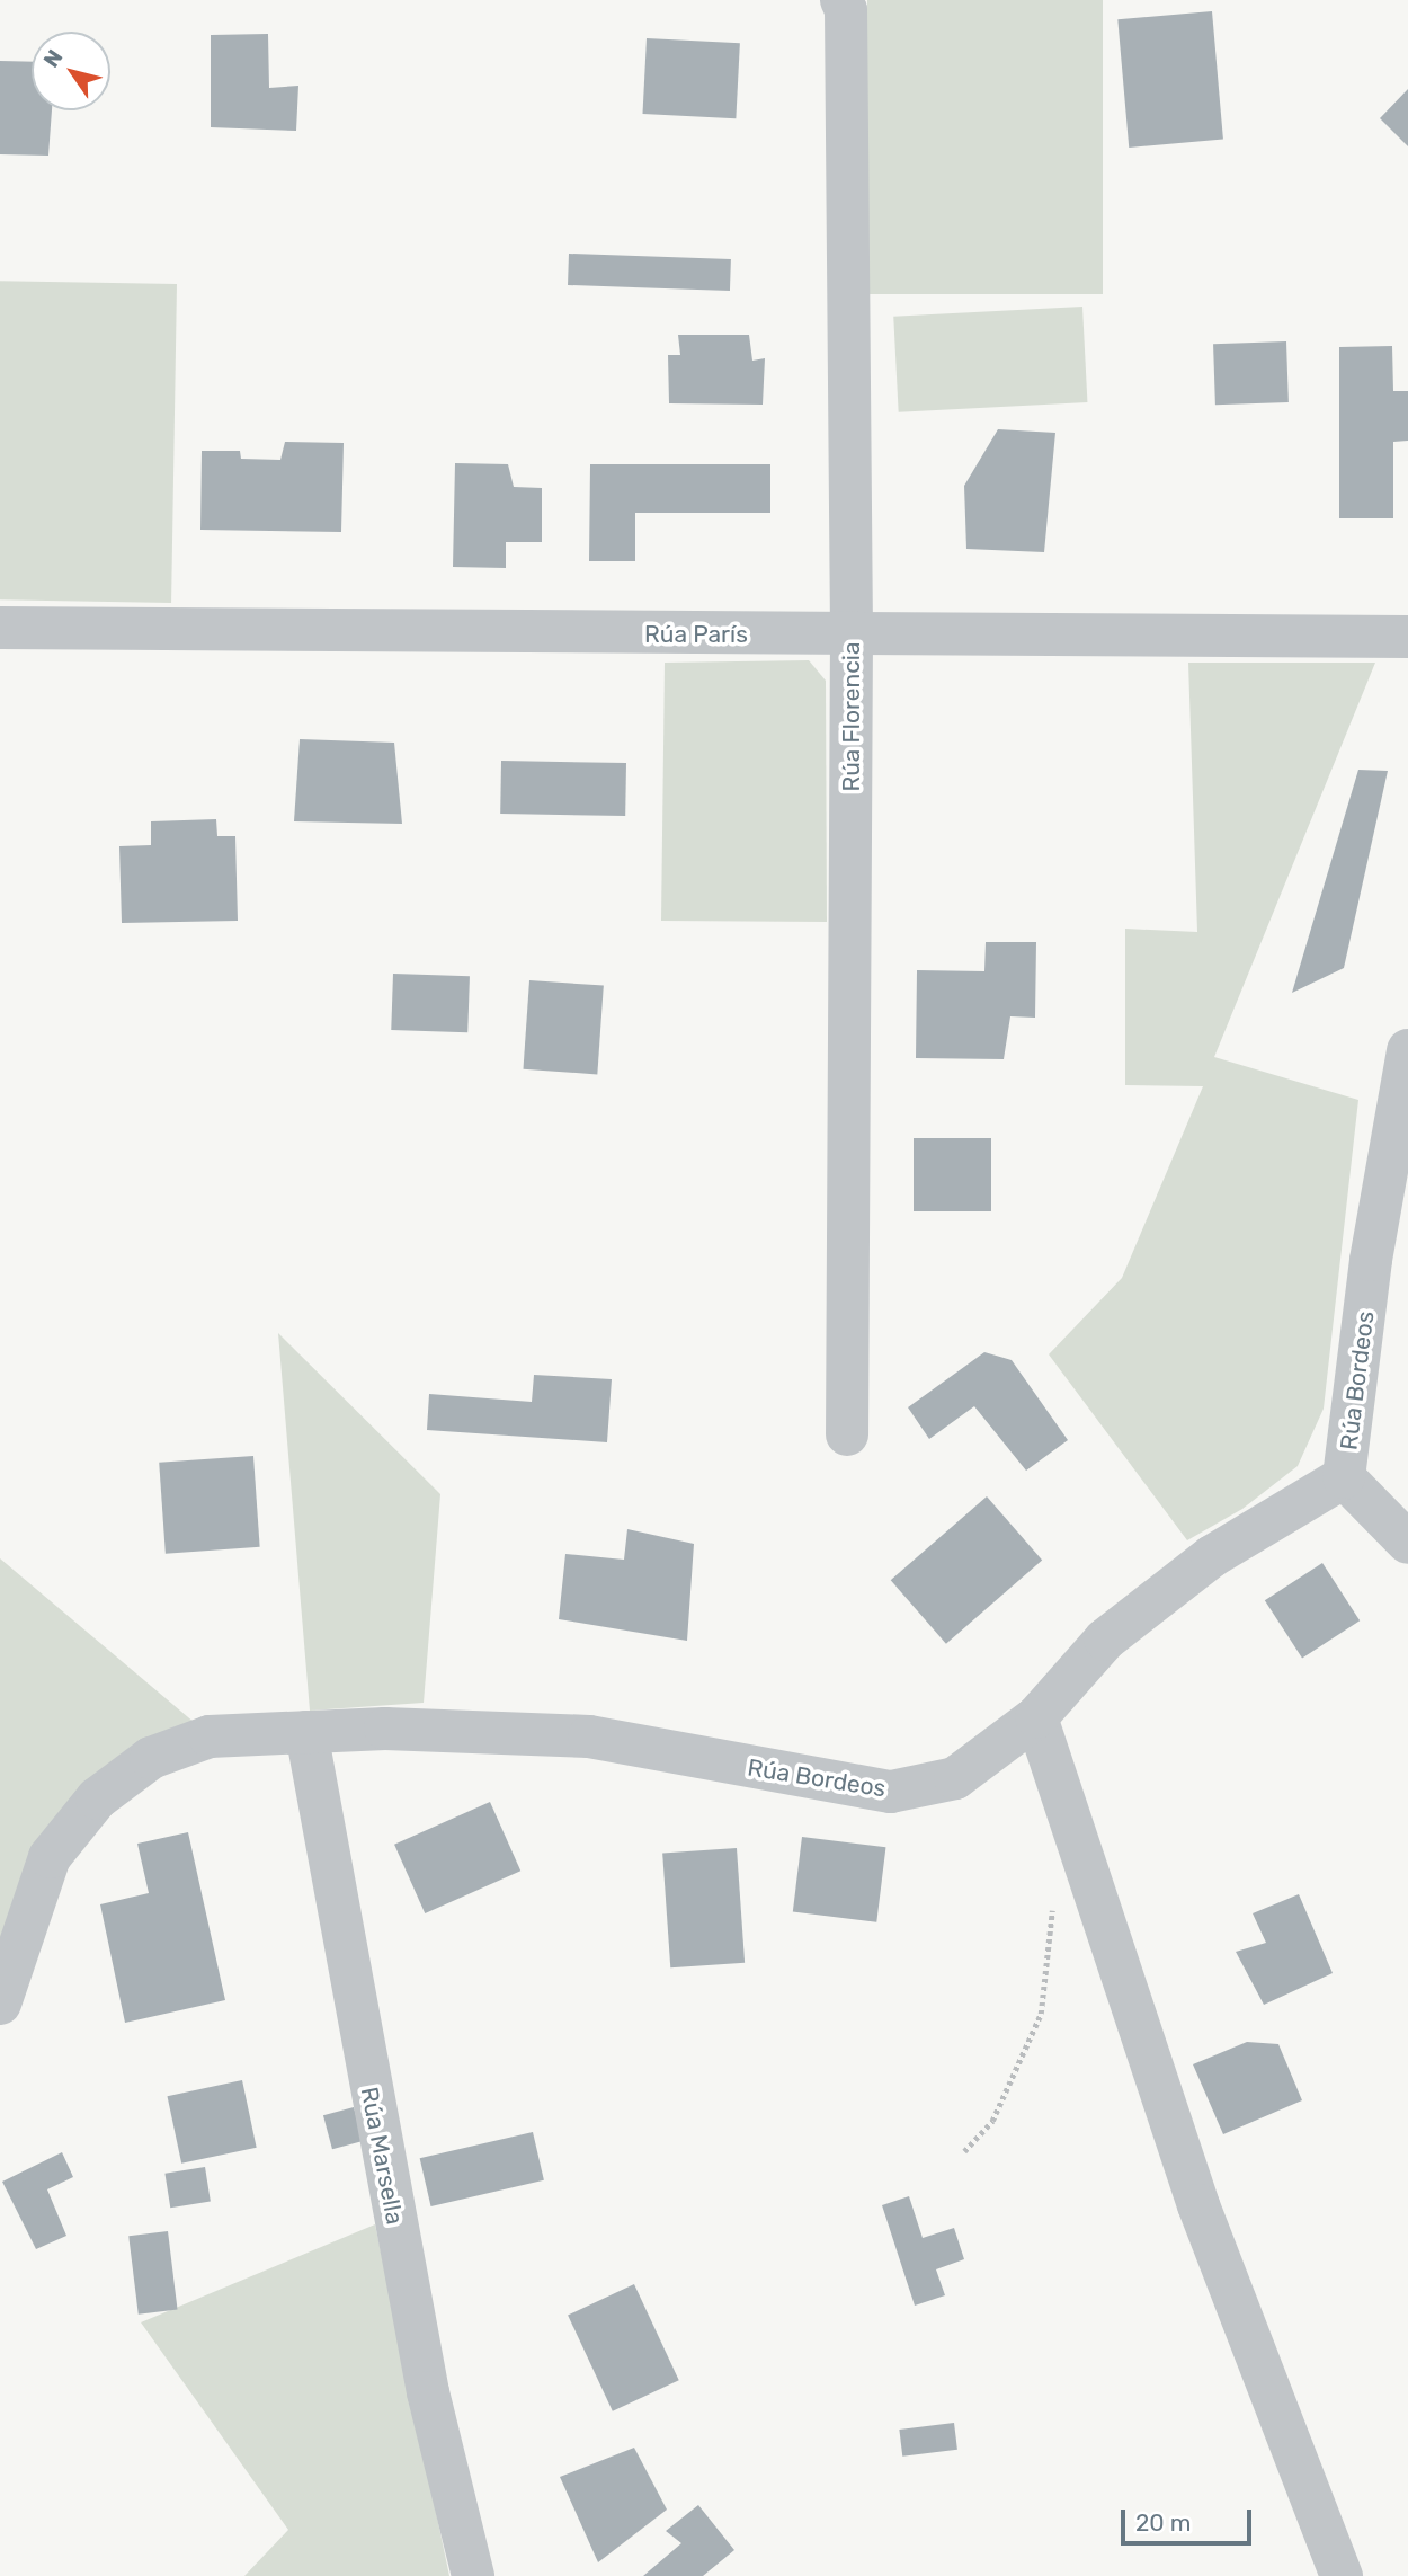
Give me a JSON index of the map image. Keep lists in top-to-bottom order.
{
  "streets": {
    "street": [
      "Rúa París",
      "Rúa Florencia",
      "Rúa Bordeos",
      "Rúa Marsella"
    ]
  },
  "crossings": [
    ["Rúa París", "Rúa Florencia"],
    ["Rúa Bordeos", "Rúa Marsella"]
  ],
  "scale_bar": "20 m",
  "north": "top left"
}
